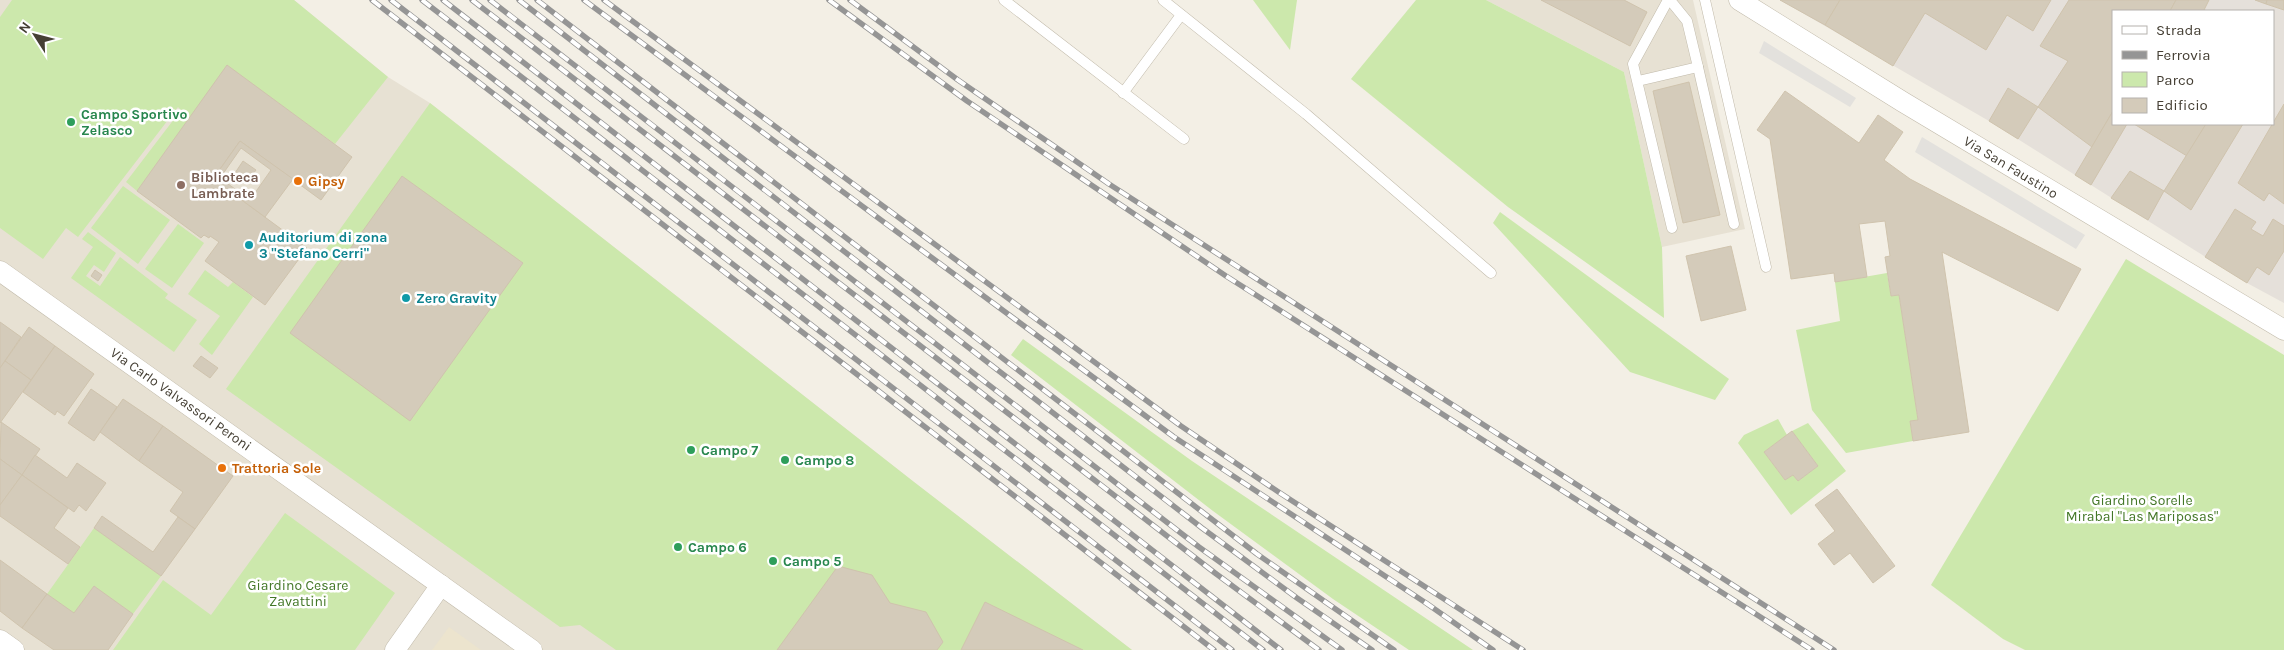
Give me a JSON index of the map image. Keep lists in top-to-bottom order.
{
  "streets": {
    "street": ["Via San Faustino", "Via Carlo Valvassori Peroni"]
  },
  "parks": ["Giardino Sorelle Mirabal \"Las Mariposas\"", "Giardino Cesare Zavattini"],
  "places": [
    "Campo Sportivo Zelasco",
    "Gipsy",
    "Biblioteca Lambrate",
    "Auditorium di zona 3 \"Stefano Cerri\"",
    "Zero Gravity",
    "Campo 7",
    "Campo 8",
    "Trattoria Sole",
    "Campo 6",
    "Campo 5"
  ],
  "legend": [
    "Strada",
    "Ferrovia",
    "Parco",
    "Edificio"
  ],
  "north": "top left"
}
